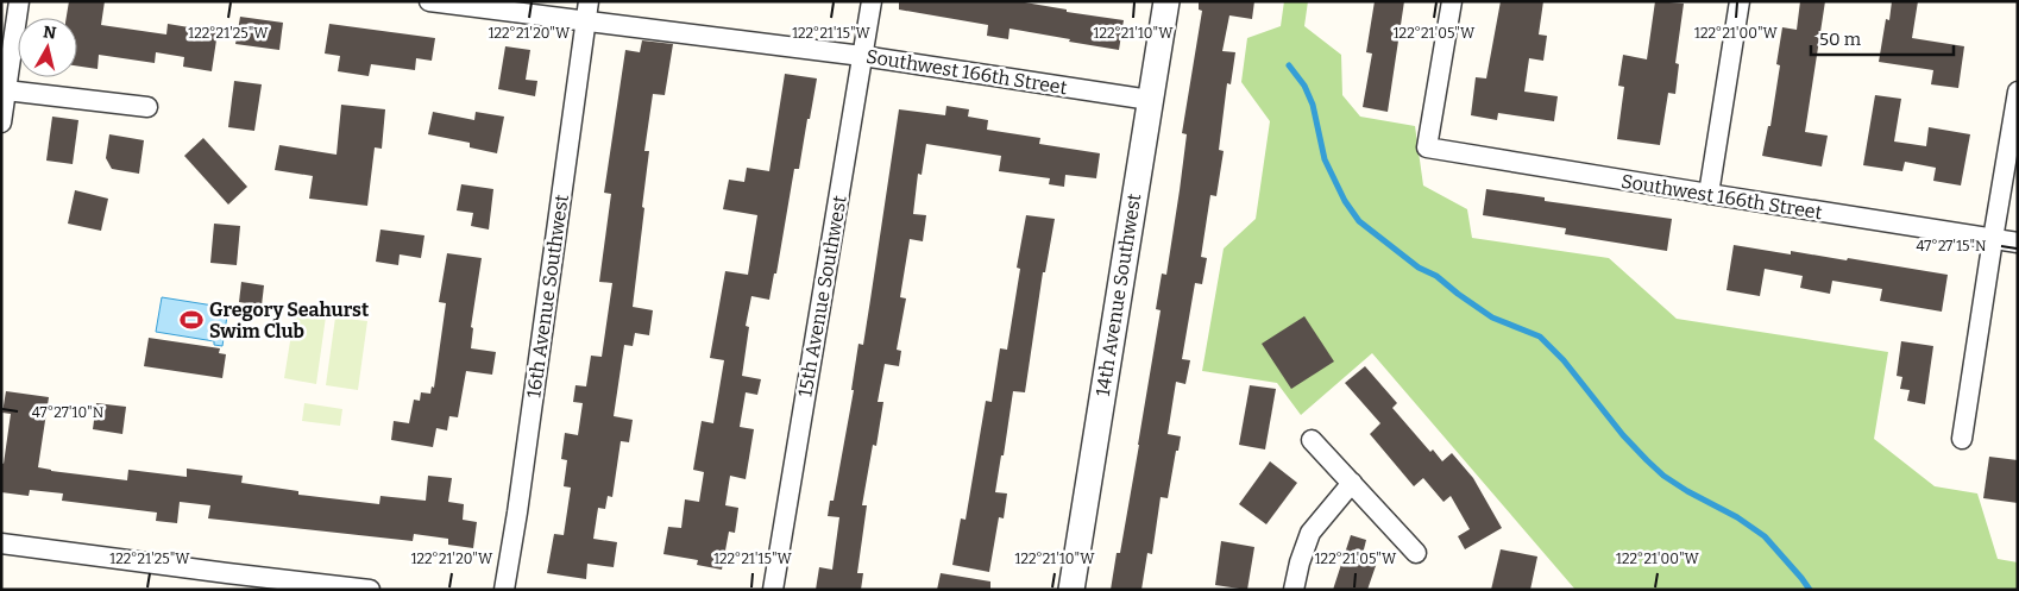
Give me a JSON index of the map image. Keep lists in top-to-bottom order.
{
  "streets": {
    "street": [
      "Southwest 166th Street",
      "14th Avenue Southwest",
      "16th Avenue Southwest",
      "15th Avenue Southwest"
    ]
  },
  "crossings": [
    ["Southwest 166th Street", "14th Avenue Southwest"],
    ["Southwest 166th Street", "16th Avenue Southwest"],
    ["Southwest 166th Street", "15th Avenue Southwest"]
  ],
  "places": {
    "sports": ["Gregory Seahurst Swim Club"]
  },
  "scale_bar": "50 m",
  "north": "top",
  "coordinates": [
    "122°21'25\"W",
    "122°21'20\"W",
    "122°21'15\"W",
    "122°21'10\"W",
    "122°21'05\"W",
    "122°21'00\"W",
    "47°27'15\"N",
    "47°27'10\"N"
  ]
}
